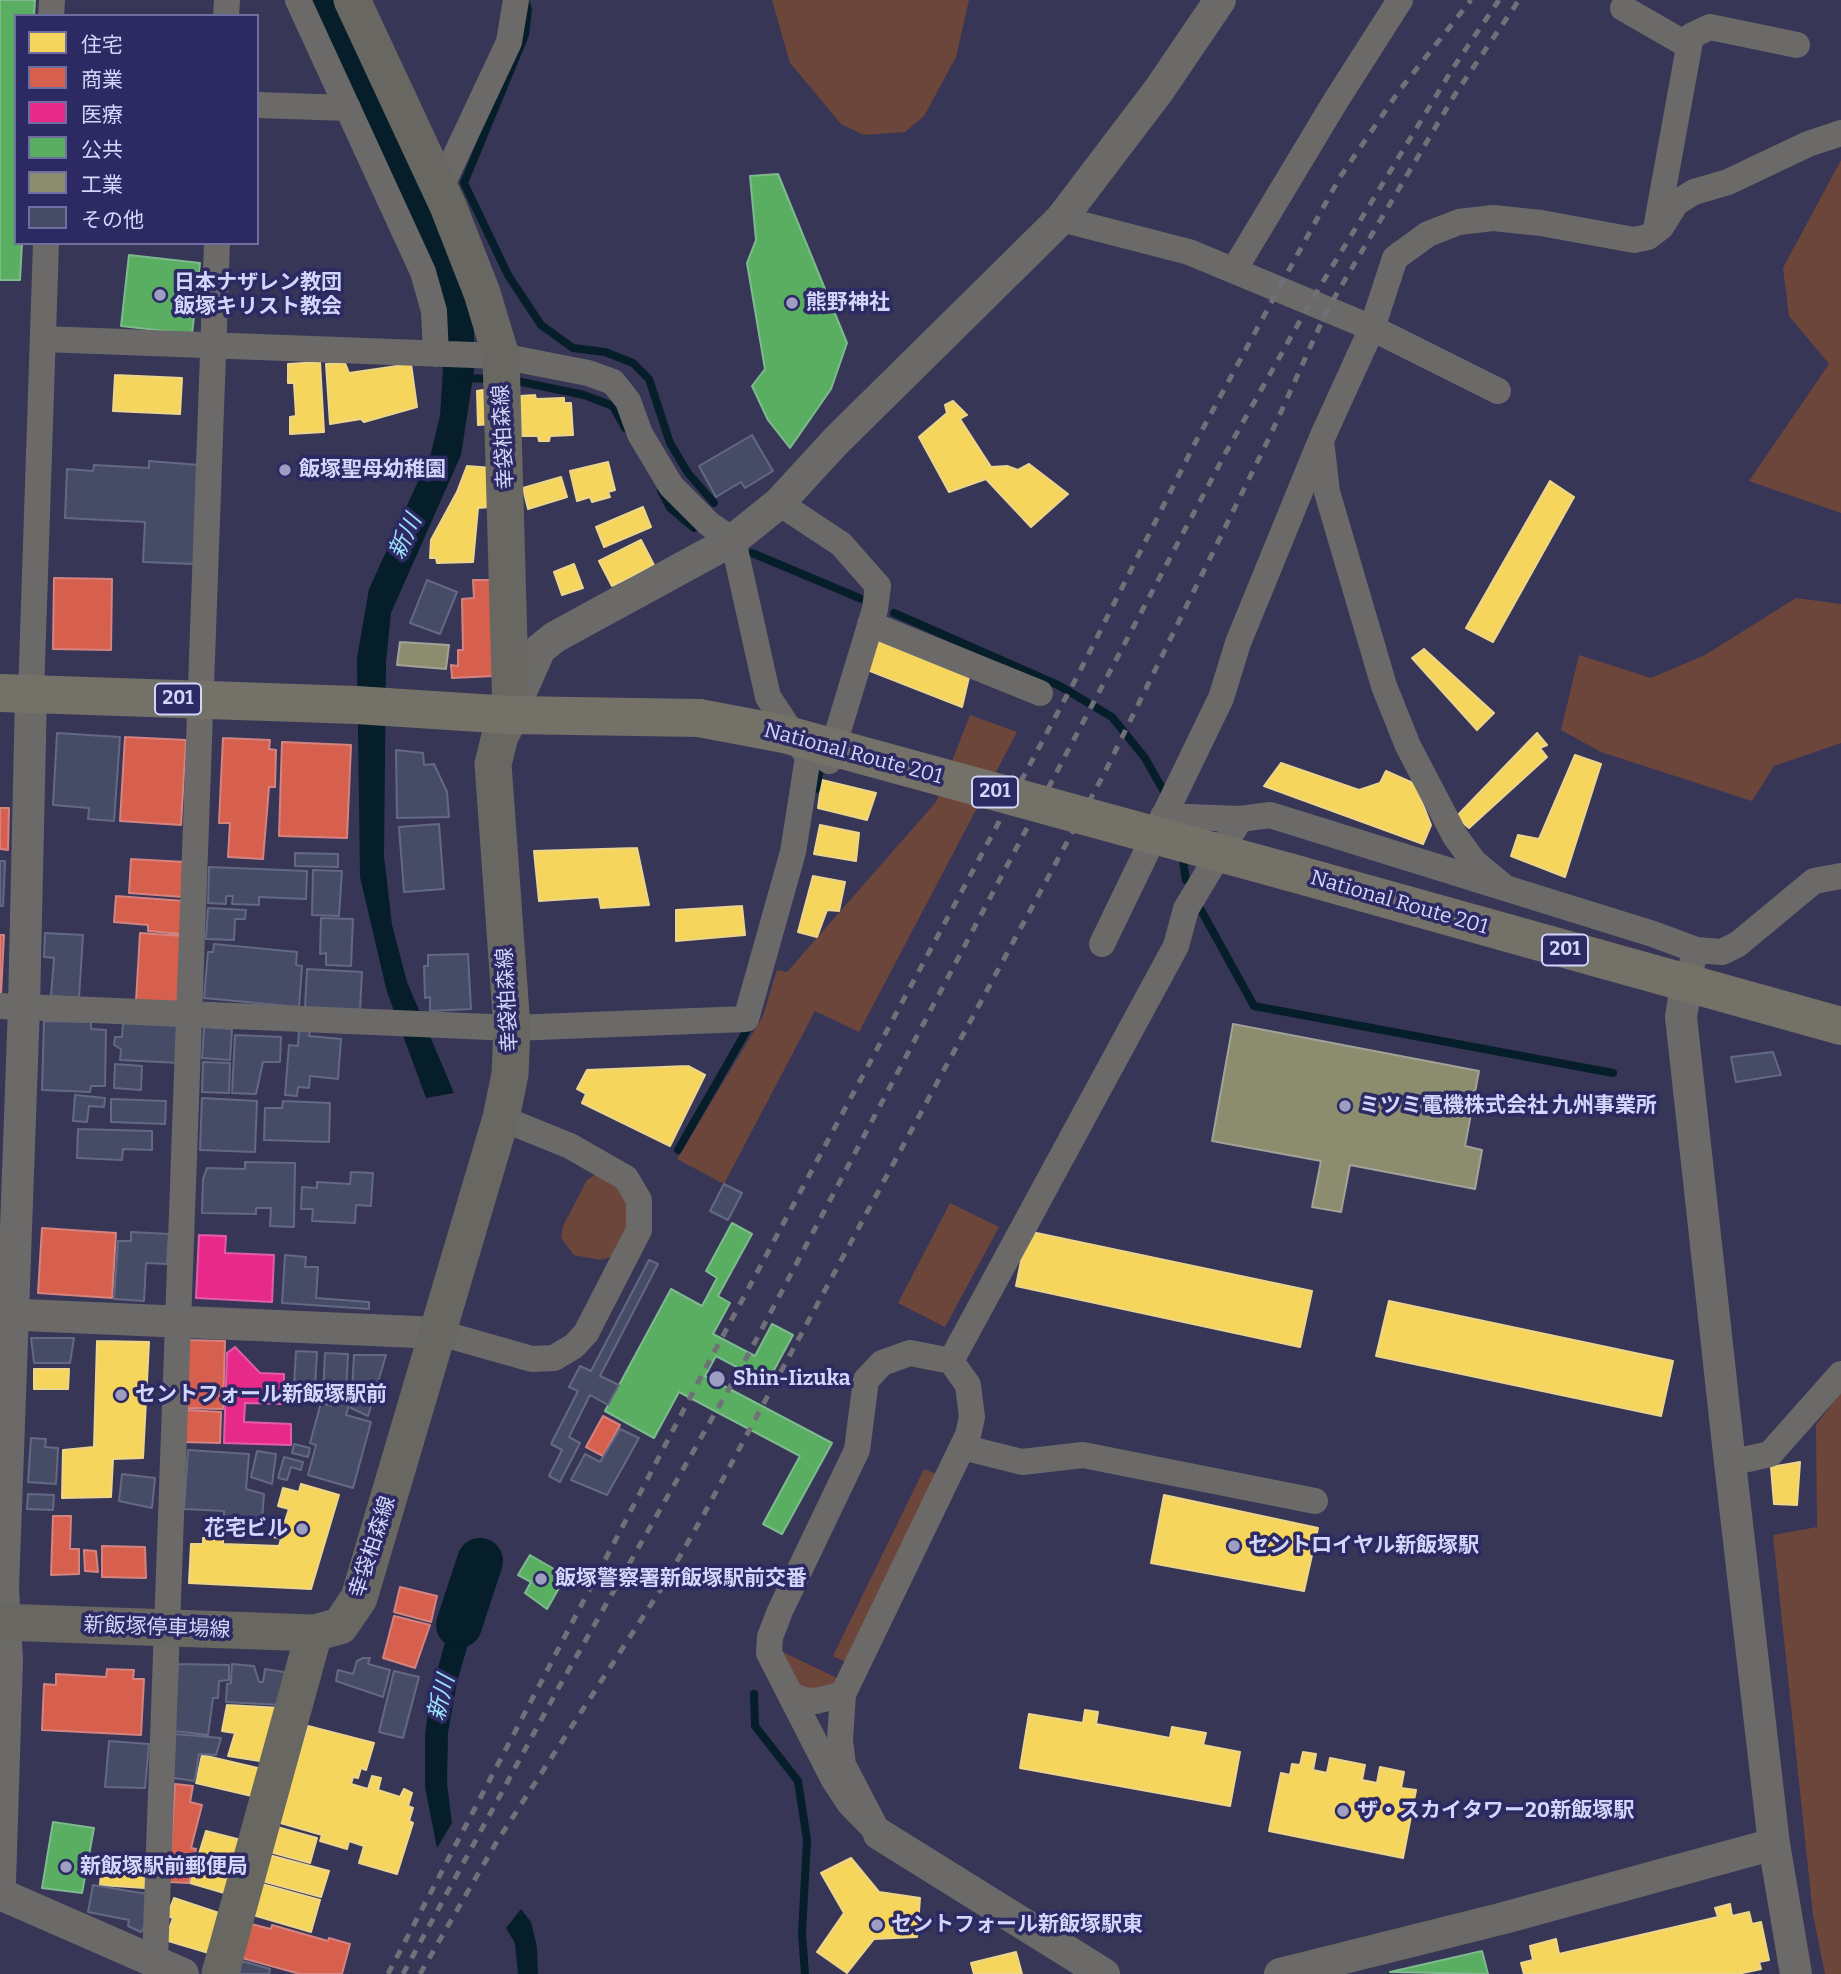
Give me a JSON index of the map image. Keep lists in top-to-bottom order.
{
  "streets": {
    "highway": ["201", "National Route 201"],
    "main road": ["幸袋柏森線", "新飯塚停車場線"]
  },
  "crossings": [
    ["幸袋柏森線", "National Route 201"],
    ["幸袋柏森線", "新飯塚停車場線"]
  ],
  "water": ["新川"],
  "places": [
    "日本ナザレン教団 飯塚キリスト教会",
    "熊野神社",
    "飯塚聖母幼稚園",
    "ミツミ電機株式会社 九州事業所",
    "Shin-Iizuka",
    "セントフォール新飯塚駅前",
    "花宅ビル",
    "セントロイヤル新飯塚駅",
    "飯塚警察署新飯塚駅前交番",
    "ザ・スカイタワー20新飯塚駅",
    "新飯塚駅前郵便局",
    "セントフォール新飯塚駅東"
  ],
  "legend": [
    "住宅",
    "商業",
    "医療",
    "公共",
    "工業",
    "その他"
  ]
}
